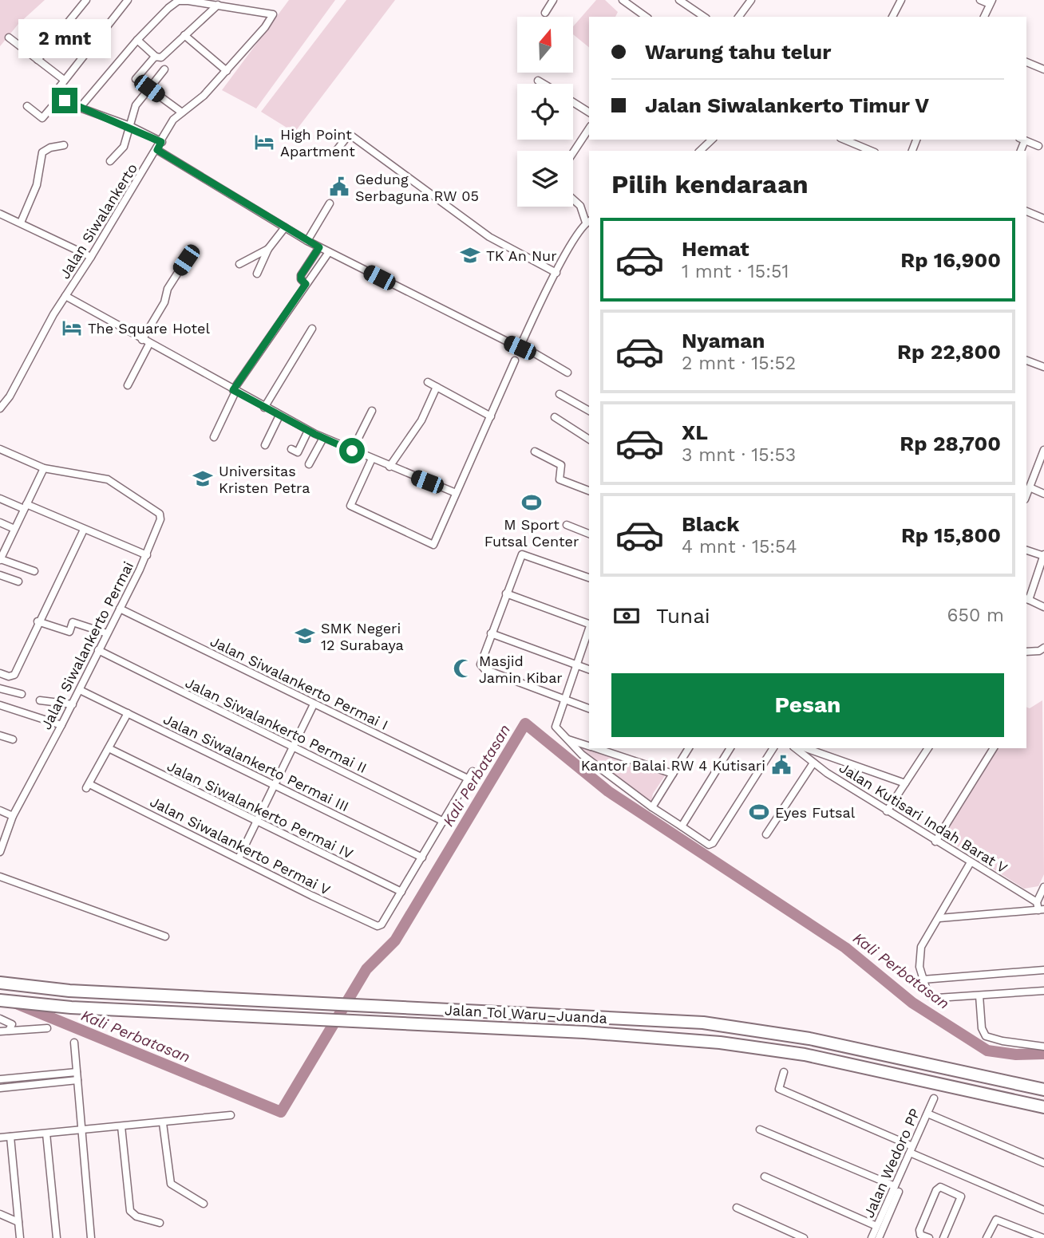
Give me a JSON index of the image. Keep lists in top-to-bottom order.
{
  "streets": {
    "highway": ["Jalan Tol Waru–Juanda"],
    "street": [
      "Jalan Siwalankerto",
      "Jalan Siwalankerto Permai",
      "Jalan Siwalankerto Permai I",
      "Jalan Siwalankerto Permai II",
      "Jalan Siwalankerto Permai III",
      "Jalan Siwalankerto Permai IV",
      "Jalan Kutisari Indah Barat V",
      "Jalan Siwalankerto Permai V",
      "Jalan Wedoro PP"
    ]
  },
  "crossings": [
    ["Jalan Siwalankerto Permai", "Jalan Siwalankerto Permai I"],
    ["Jalan Siwalankerto Permai", "Jalan Siwalankerto Permai II"],
    ["Jalan Siwalankerto Permai", "Jalan Siwalankerto Permai III"],
    ["Jalan Siwalankerto Permai IV", "Jalan Siwalankerto Permai V"]
  ],
  "water": ["Kali Perbatasan"],
  "places": {
    "hotel": ["High Point Apartment", "The Square Hotel"],
    "public building": ["Gedung Serbaguna RW 05", "Kantor Balai RW 4 Kutisari"],
    "school or university": ["TK An Nur", "Universitas Kristen Petra", "SMK Negeri 12 Surabaya"],
    "sports": ["M Sport Futsal Center", "Eyes Futsal"],
    "mosque": ["Masjid Jamin Kibar"]
  },
  "north": "top",
  "page": {
    "banner": ["Warung tahu telur", "Jalan Siwalankerto Timur V"],
    "bubble": "2 mnt",
    "heading": "Pilih kendaraan",
    "list": [
      {
        "name": "Hemat",
        "note": "1 mnt · 15:51",
        "value": "Rp 16,900"
      },
      {
        "name": "Nyaman",
        "note": "2 mnt · 15:52",
        "value": "Rp 22,800"
      },
      {
        "name": "XL",
        "note": "3 mnt · 15:53",
        "value": "Rp 28,700"
      },
      {
        "name": "Black",
        "note": "4 mnt · 15:54",
        "value": "Rp 15,800"
      }
    ],
    "pay": ["Tunai", "650 m"],
    "buttons": "Pesan"
  }
}
